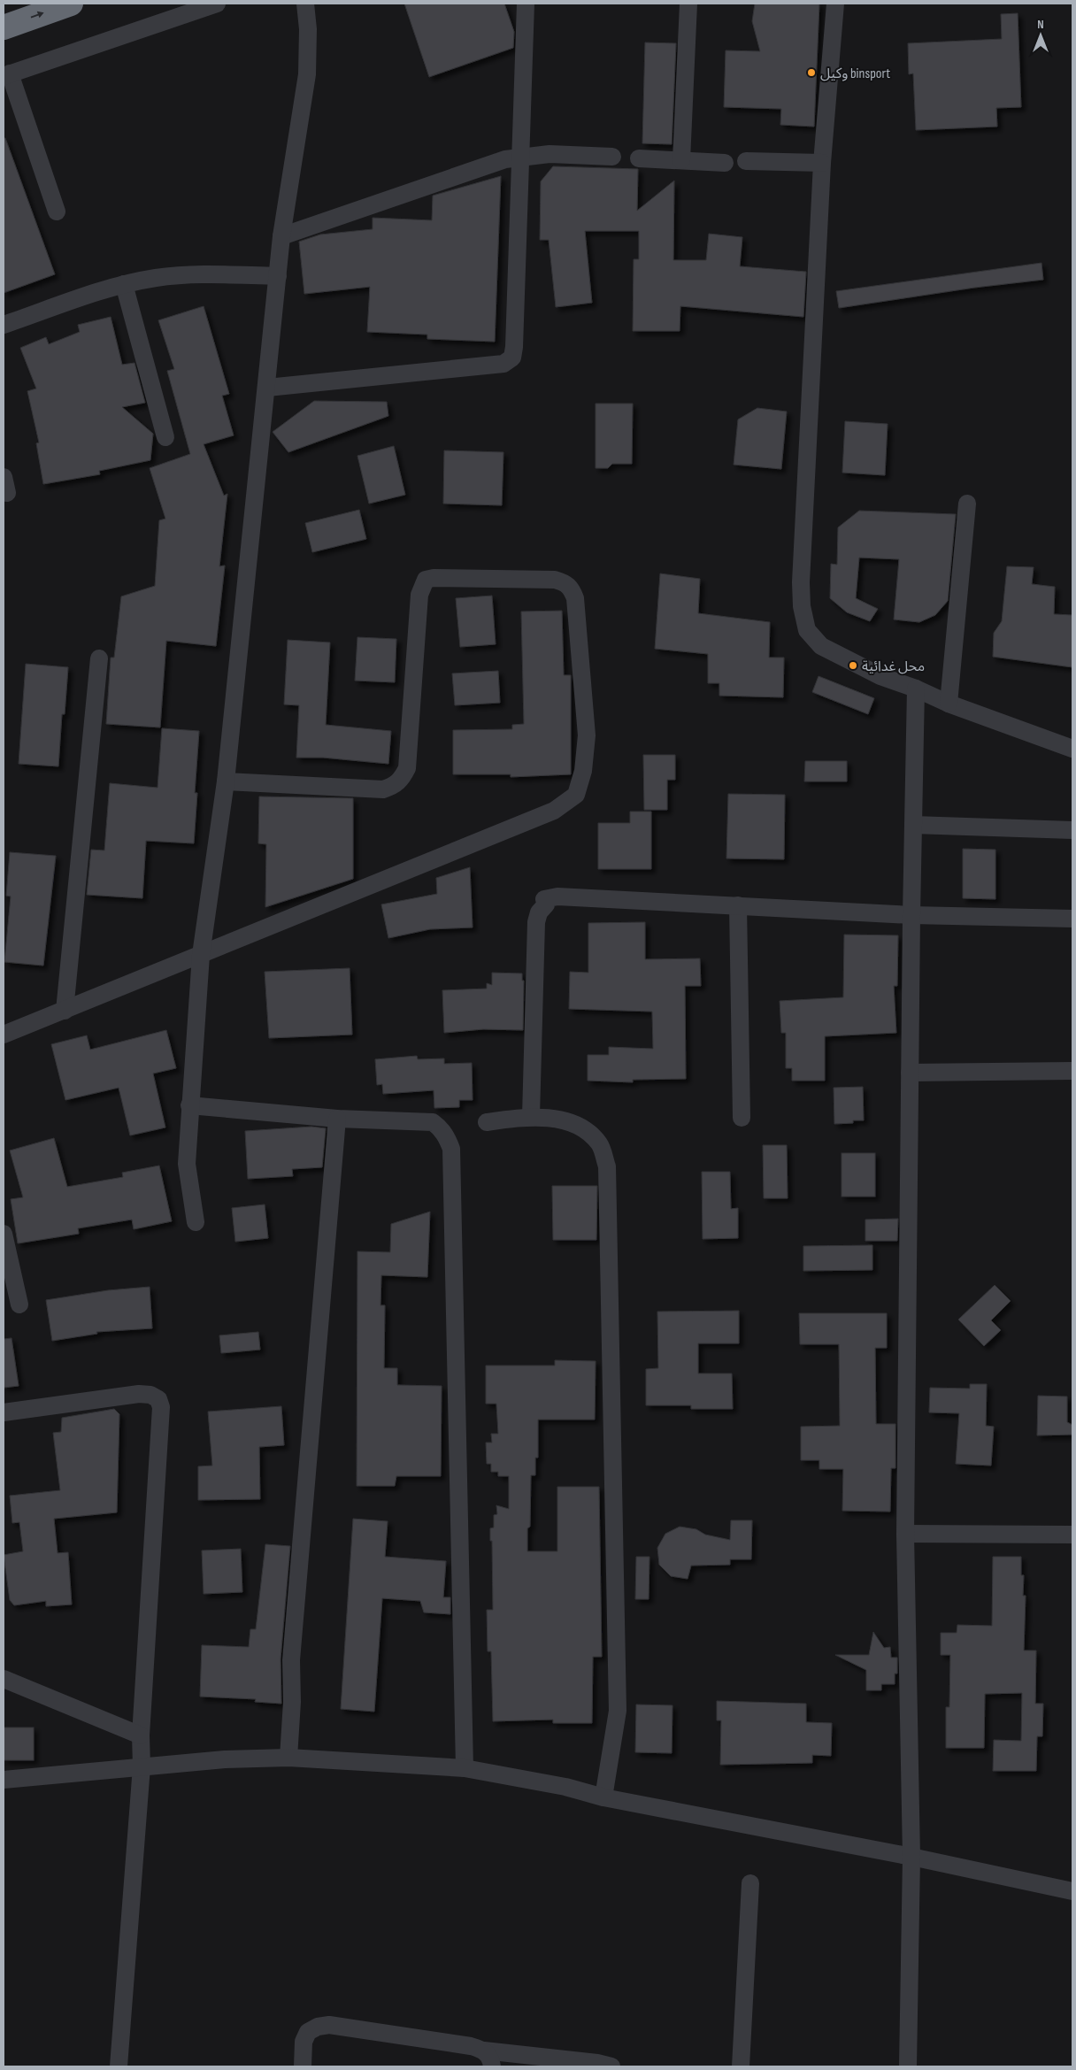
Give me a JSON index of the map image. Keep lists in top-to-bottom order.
{
  "places": ["وكيل binsport", "محل غدائية"],
  "north": "top"
}
